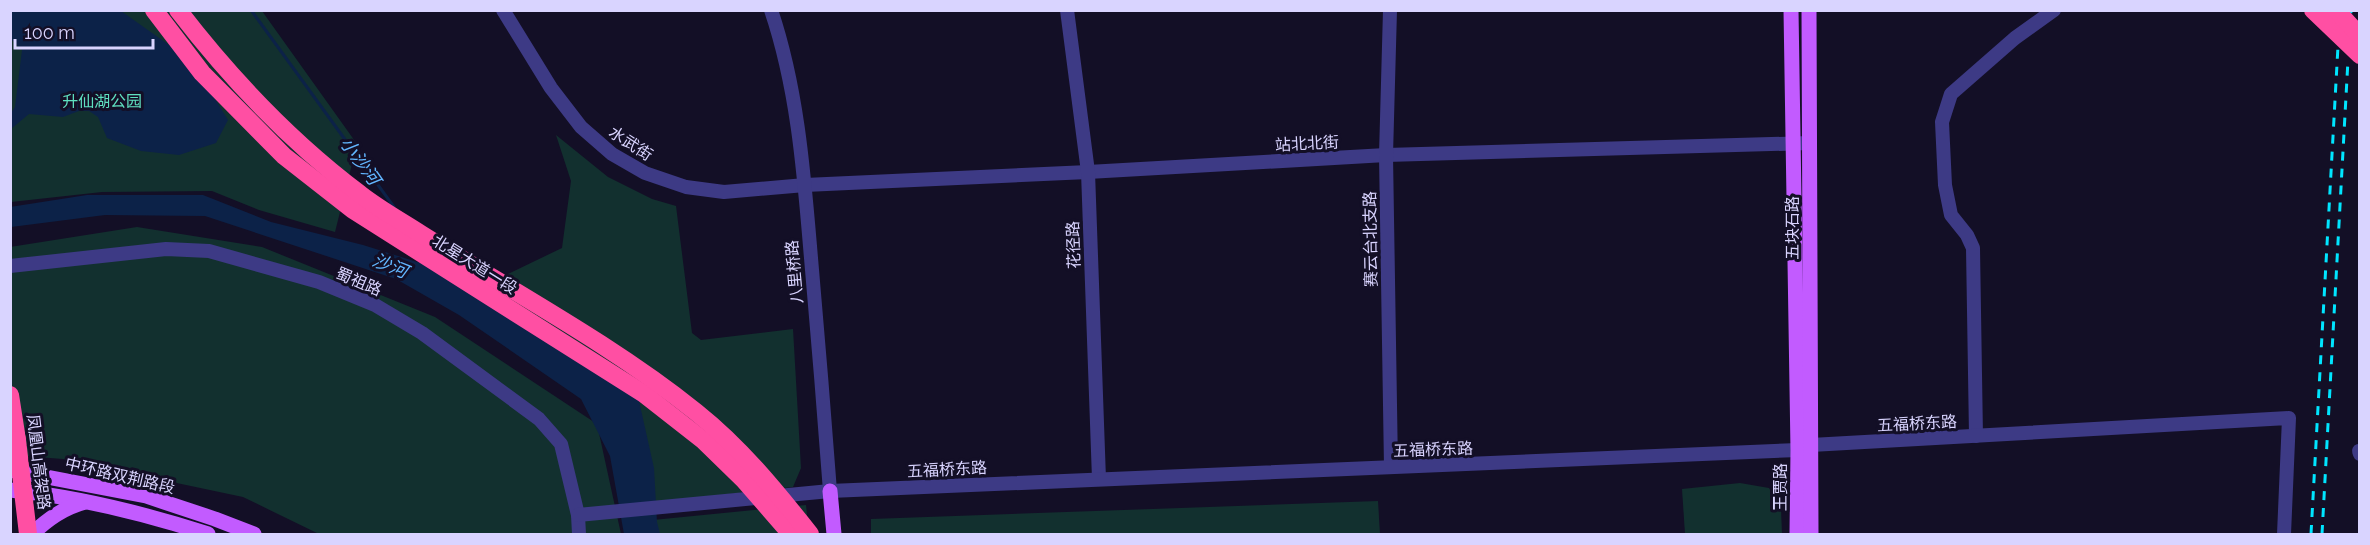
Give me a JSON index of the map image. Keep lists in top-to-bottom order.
{
  "streets": {
    "highway": ["北星大道一段", "凤凰山高架路"],
    "main road": [
      "五块石路",
      "八里桥路",
      "中环路双荆路段",
      "王贾路"
    ],
    "street": [
      "水武街",
      "站北北街",
      "赛云台北支路",
      "花径路",
      "蜀祖路",
      "五福桥东路"
    ]
  },
  "crossings": [
    ["水武街", "站北北街"],
    ["水武街", "八里桥路"],
    ["站北北街", "五块石路"],
    ["站北北街", "赛云台北支路"],
    ["站北北街", "花径路"],
    ["站北北街", "八里桥路"],
    ["五块石路", "五福桥东路"],
    ["五块石路", "王贾路"],
    ["赛云台北支路", "五福桥东路"],
    ["花径路", "五福桥东路"],
    ["八里桥路", "五福桥东路"],
    ["蜀祖路", "五福桥东路"],
    ["五福桥东路", "王贾路"]
  ],
  "water": ["小沙河", "沙河"],
  "parks": ["升仙湖公园"],
  "scale_bar": "100 m"
}
